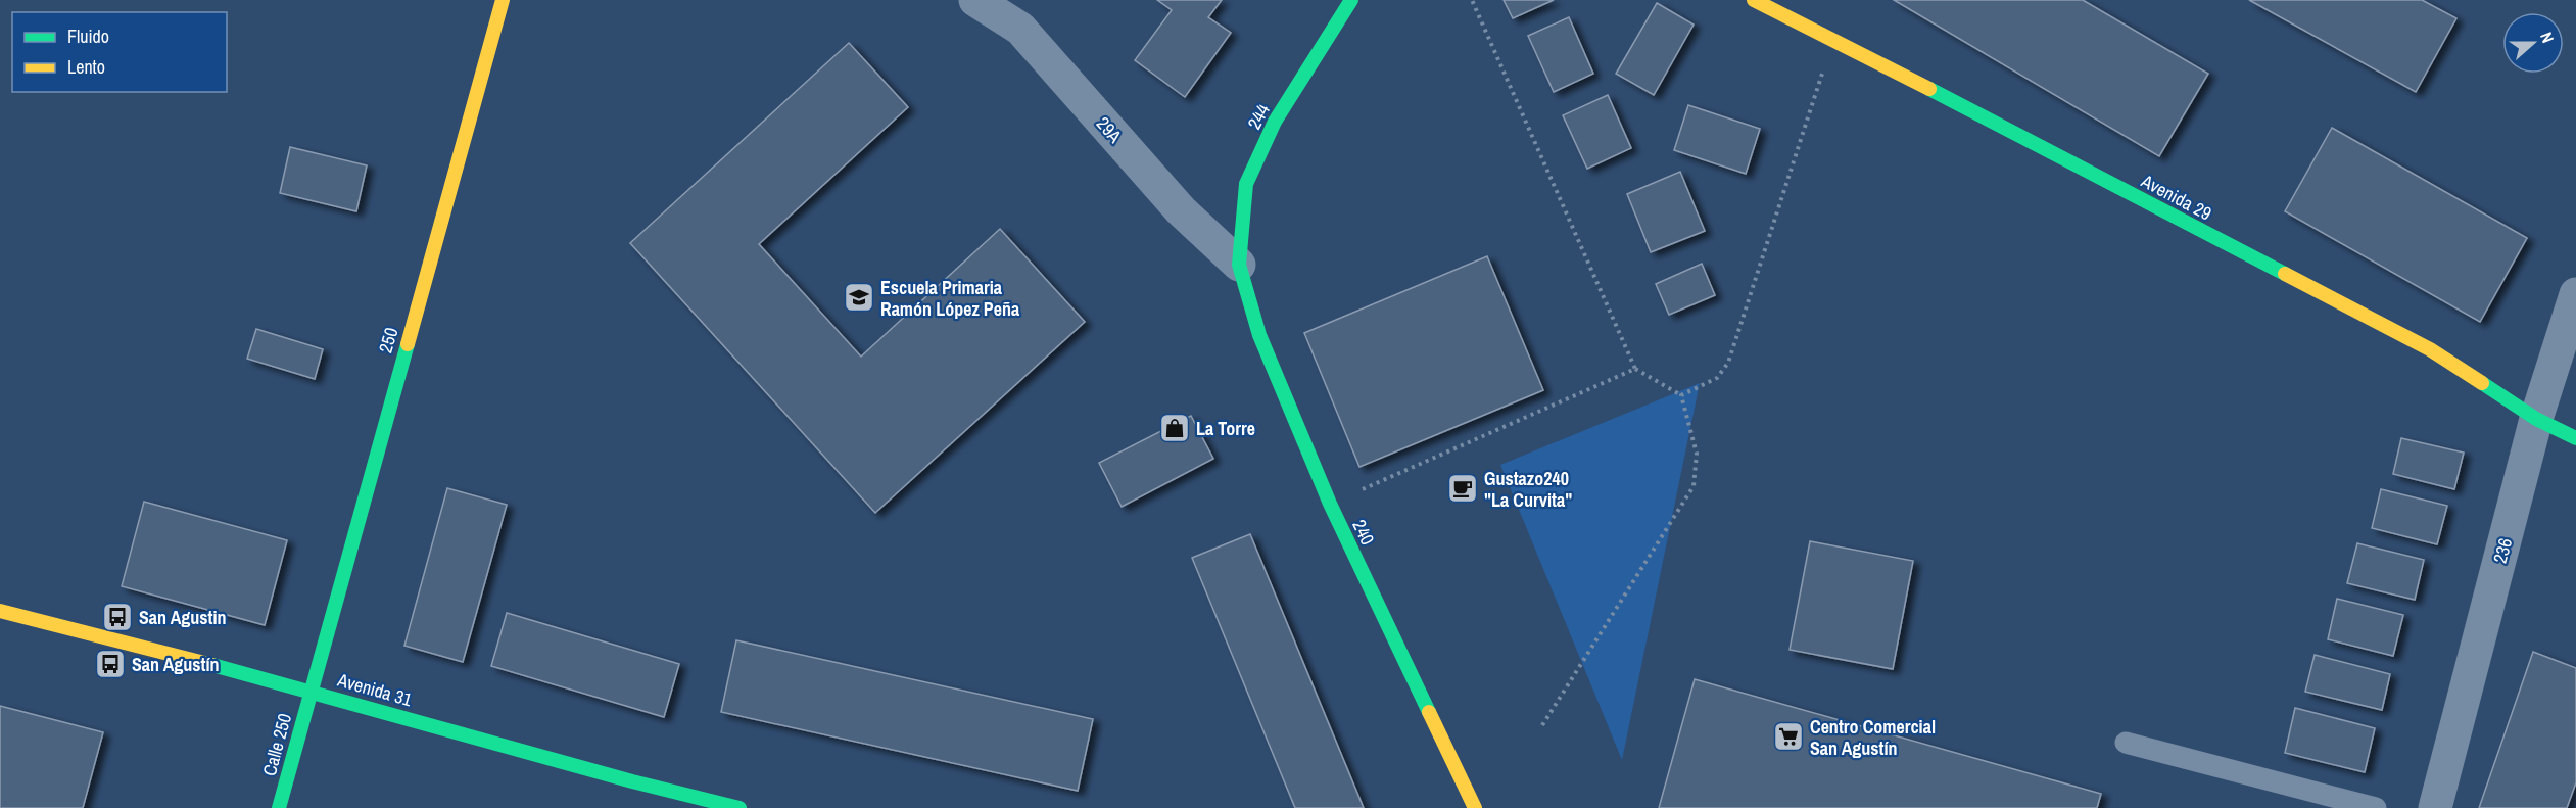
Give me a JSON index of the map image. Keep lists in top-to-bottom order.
{
  "streets": {
    "street": [
      "244",
      "29A",
      "Avenida 29",
      "250",
      "240",
      "236",
      "Avenida 31",
      "Calle 250"
    ]
  },
  "crossings": [
    ["244", "29A"],
    ["244", "240"],
    ["29A", "240"],
    ["Avenida 29", "236"],
    ["250", "Avenida 31"],
    ["250", "Calle 250"],
    ["Avenida 31", "Calle 250"]
  ],
  "places": {
    "school or university": ["Escuela Primaria Ramón López Peña"],
    "shop": ["La Torre"],
    "cafe": ["Gustazo240 \"La Curvita\""],
    "bus stop": ["San Agustin", "San Agustín"],
    "supermarket": ["Centro Comercial San Agustín"]
  },
  "legend": ["Fluido", "Lento"],
  "north": "right"
}
